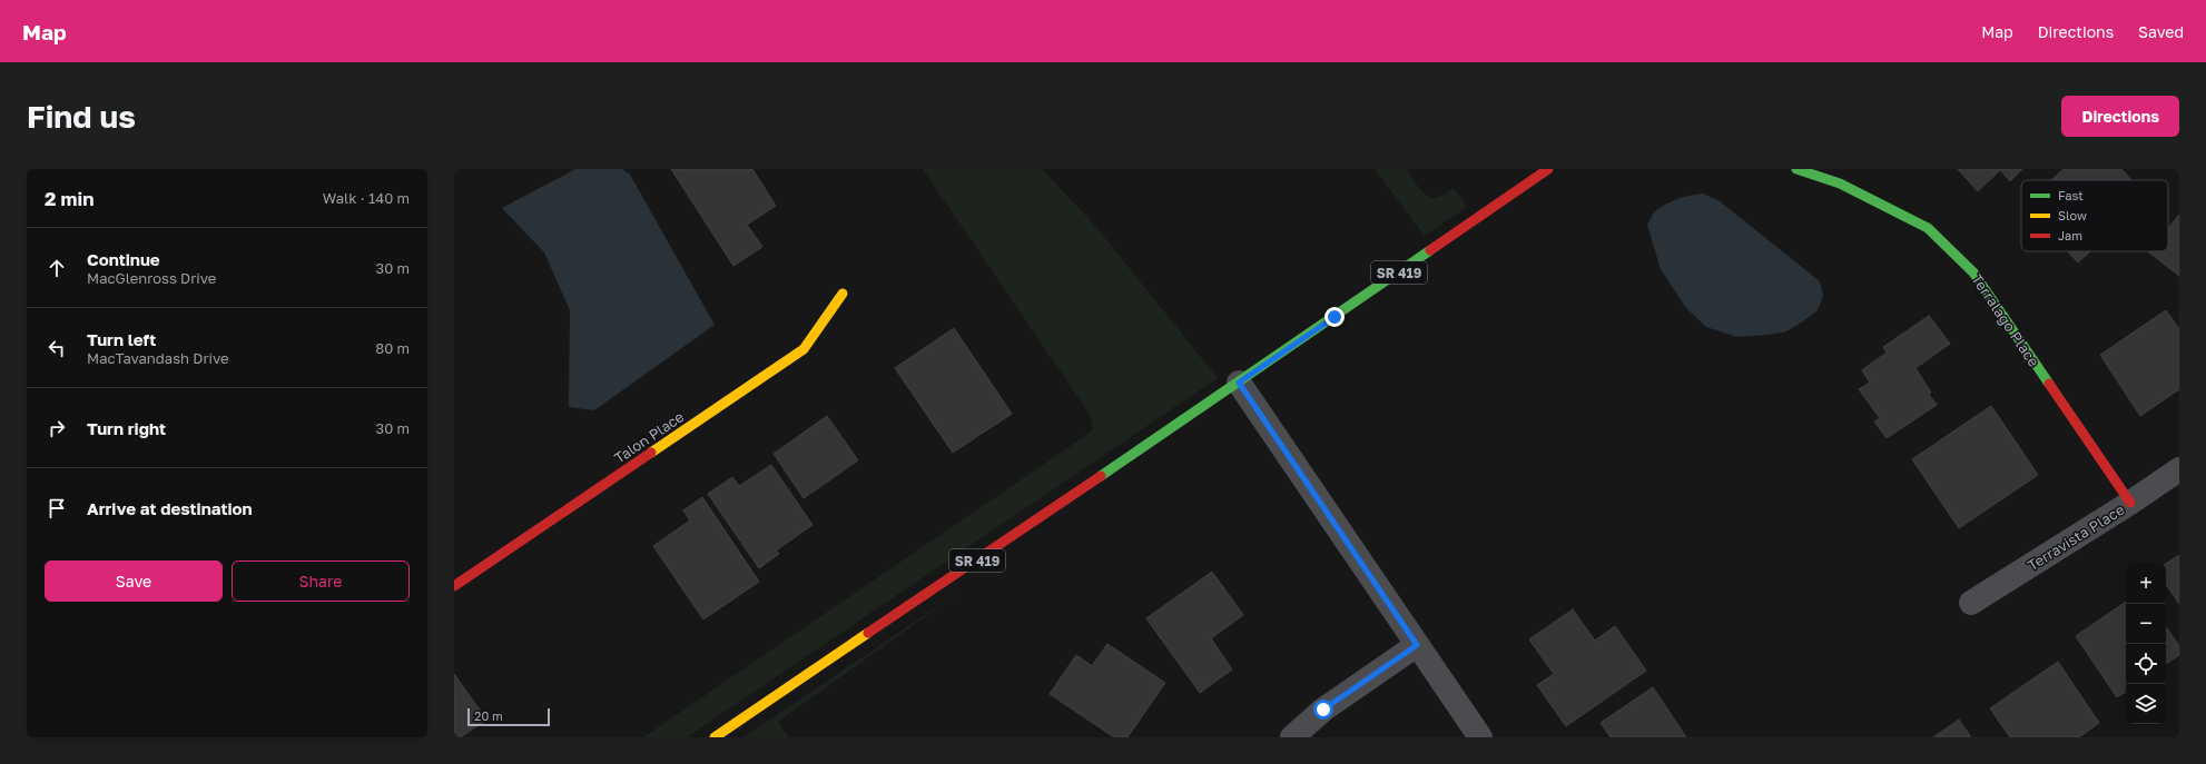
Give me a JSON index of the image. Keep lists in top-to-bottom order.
{
  "streets": {
    "main road": ["SR 419", "Terralago Place", "Talon Place"],
    "street": ["Terravista Place"]
  },
  "crossings": [
    ["Terralago Place", "Terravista Place"]
  ],
  "legend": ["Fast", "Slow", "Jam"],
  "scale_bar": "20 m",
  "page": {
    "header": "Map",
    "nav": ["Map", "Directions", "Saved"],
    "buttons": [
      "Directions",
      ["Save", "Share"]
    ],
    "title": "Find us",
    "heading": ["2 min", "Walk · 140 m"],
    "list": [
      ["Continue", "MacGlenross Drive", "30 m"],
      ["Turn left", "MacTavandash Drive", "80 m"],
      ["Turn right", "30 m"],
      "Arrive at destination"
    ],
    "map_buttons": ["+", "−"],
    "scale": "20 m"
  }
}
